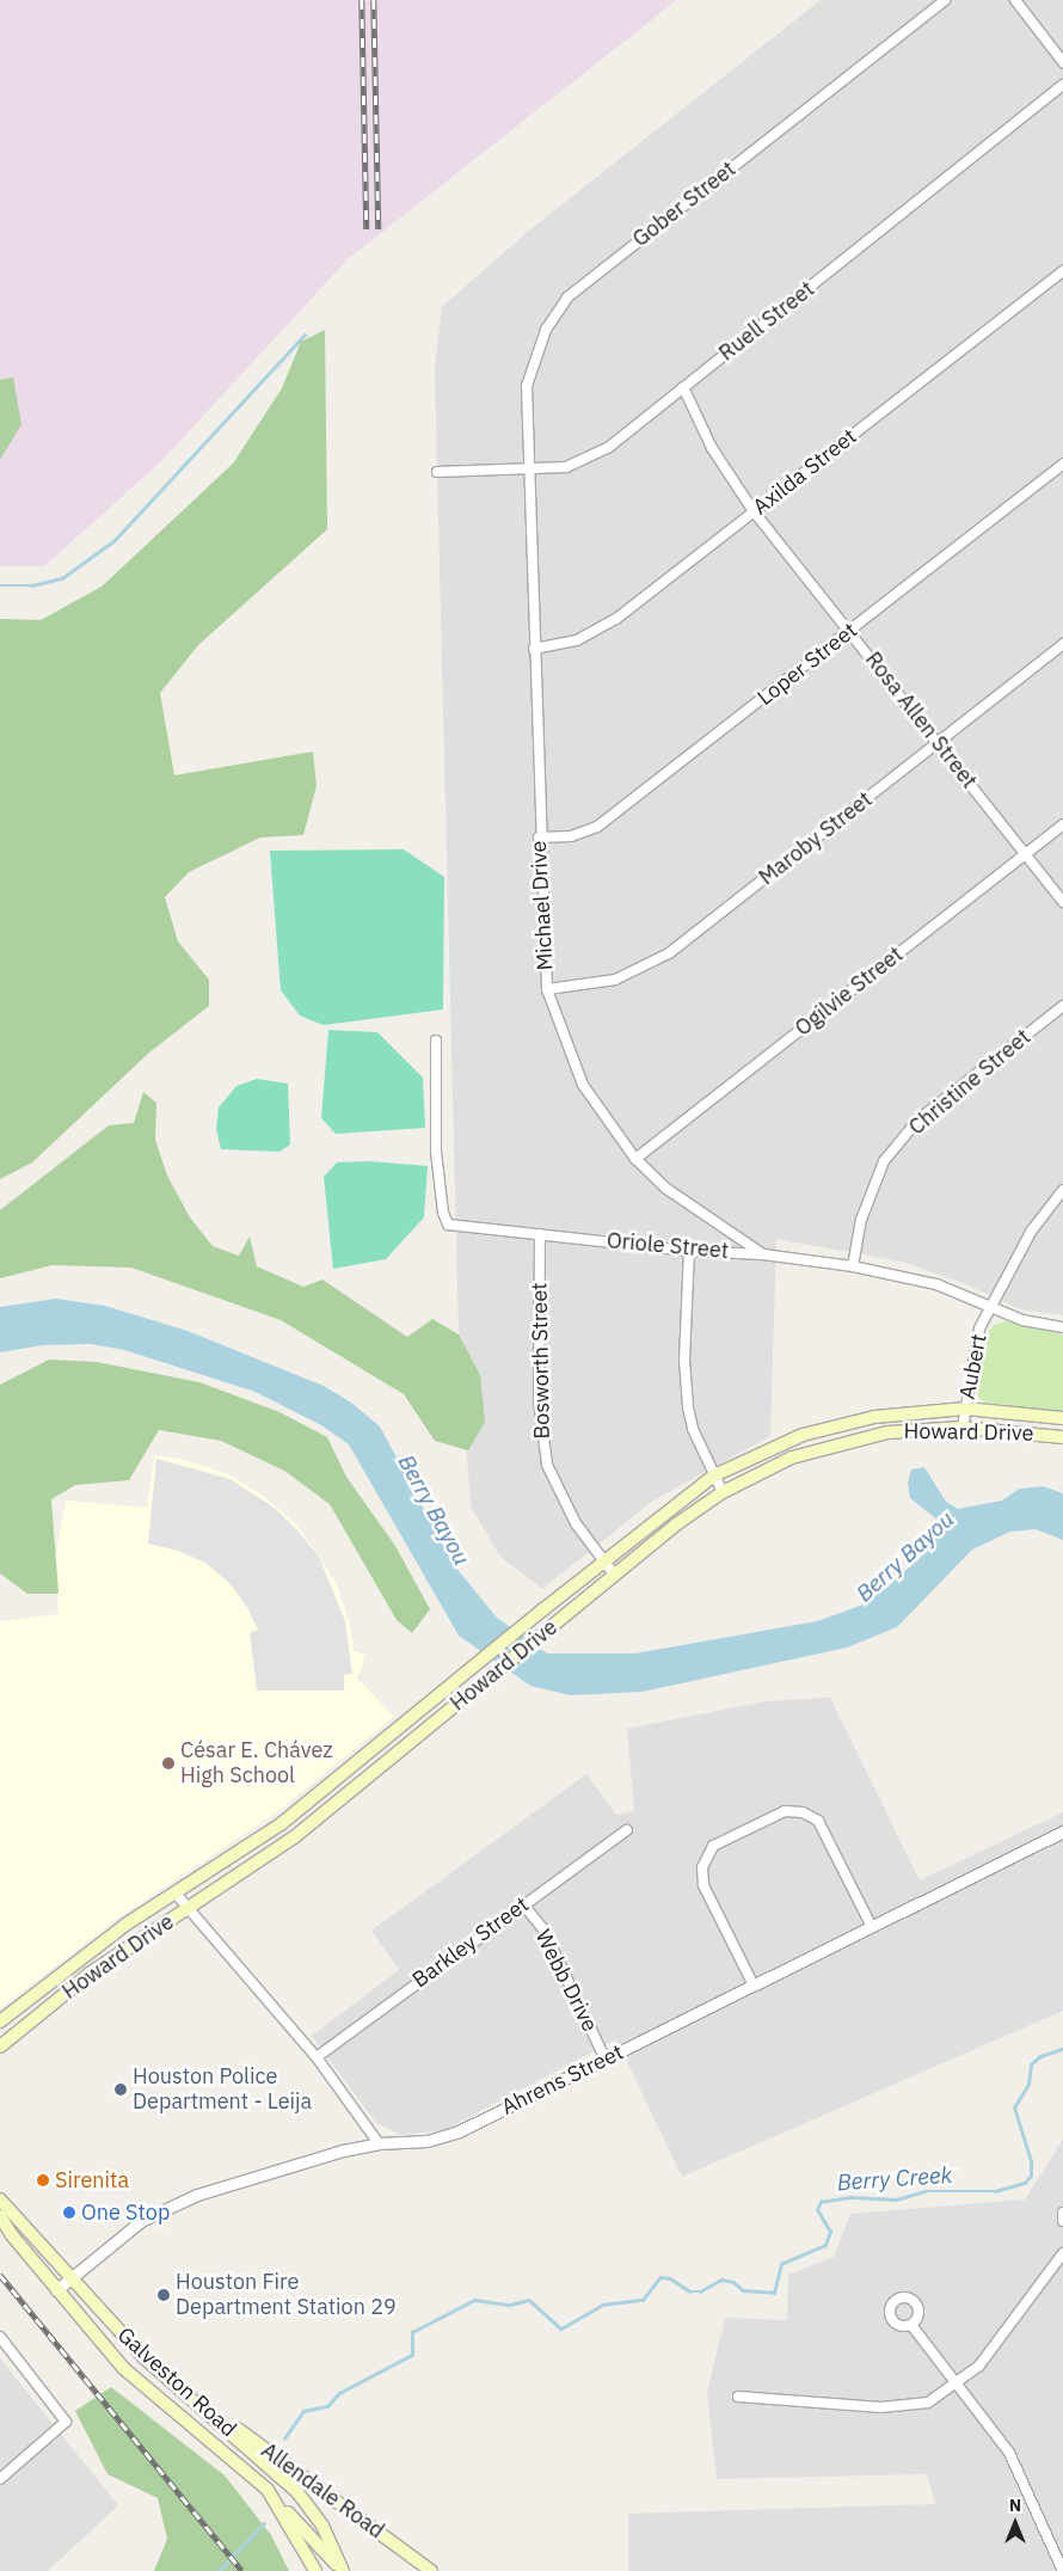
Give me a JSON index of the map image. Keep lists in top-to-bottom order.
{
  "streets": {
    "main road": ["Howard Drive", "Galveston Road", "Allendale Road"],
    "street": [
      "Gober Street",
      "Ruell Street",
      "Axilda Street",
      "Loper Street",
      "Rosa Allen Street",
      "Maroby Street",
      "Michael Drive",
      "Ogilvie Street",
      "Christine Street",
      "Oriole Street",
      "Bosworth Street",
      "Aubert",
      "Barkley Street",
      "Webb Drive",
      "Ahrens Street"
    ]
  },
  "crossings": [
    ["Gober Street", "Ruell Street"],
    ["Gober Street", "Michael Drive"],
    ["Ruell Street", "Rosa Allen Street"],
    ["Ruell Street", "Michael Drive"],
    ["Axilda Street", "Rosa Allen Street"],
    ["Axilda Street", "Michael Drive"],
    ["Loper Street", "Rosa Allen Street"],
    ["Loper Street", "Michael Drive"],
    ["Rosa Allen Street", "Maroby Street"],
    ["Rosa Allen Street", "Ogilvie Street"],
    ["Maroby Street", "Michael Drive"],
    ["Michael Drive", "Ogilvie Street"],
    ["Michael Drive", "Oriole Street"],
    ["Christine Street", "Oriole Street"],
    ["Oriole Street", "Bosworth Street"],
    ["Oriole Street", "Aubert"],
    ["Bosworth Street", "Howard Drive"],
    ["Aubert", "Howard Drive"],
    ["Barkley Street", "Webb Drive"],
    ["Webb Drive", "Ahrens Street"],
    ["Ahrens Street", "Galveston Road"],
    ["Galveston Road", "Allendale Road"]
  ],
  "water": ["Berry Bayou", "Berry Creek"],
  "places": [
    "César E. Chávez High School",
    "Houston Police Department - Leija",
    "Sirenita",
    "One Stop",
    "Houston Fire Department Station 29"
  ],
  "north": "top"
}
